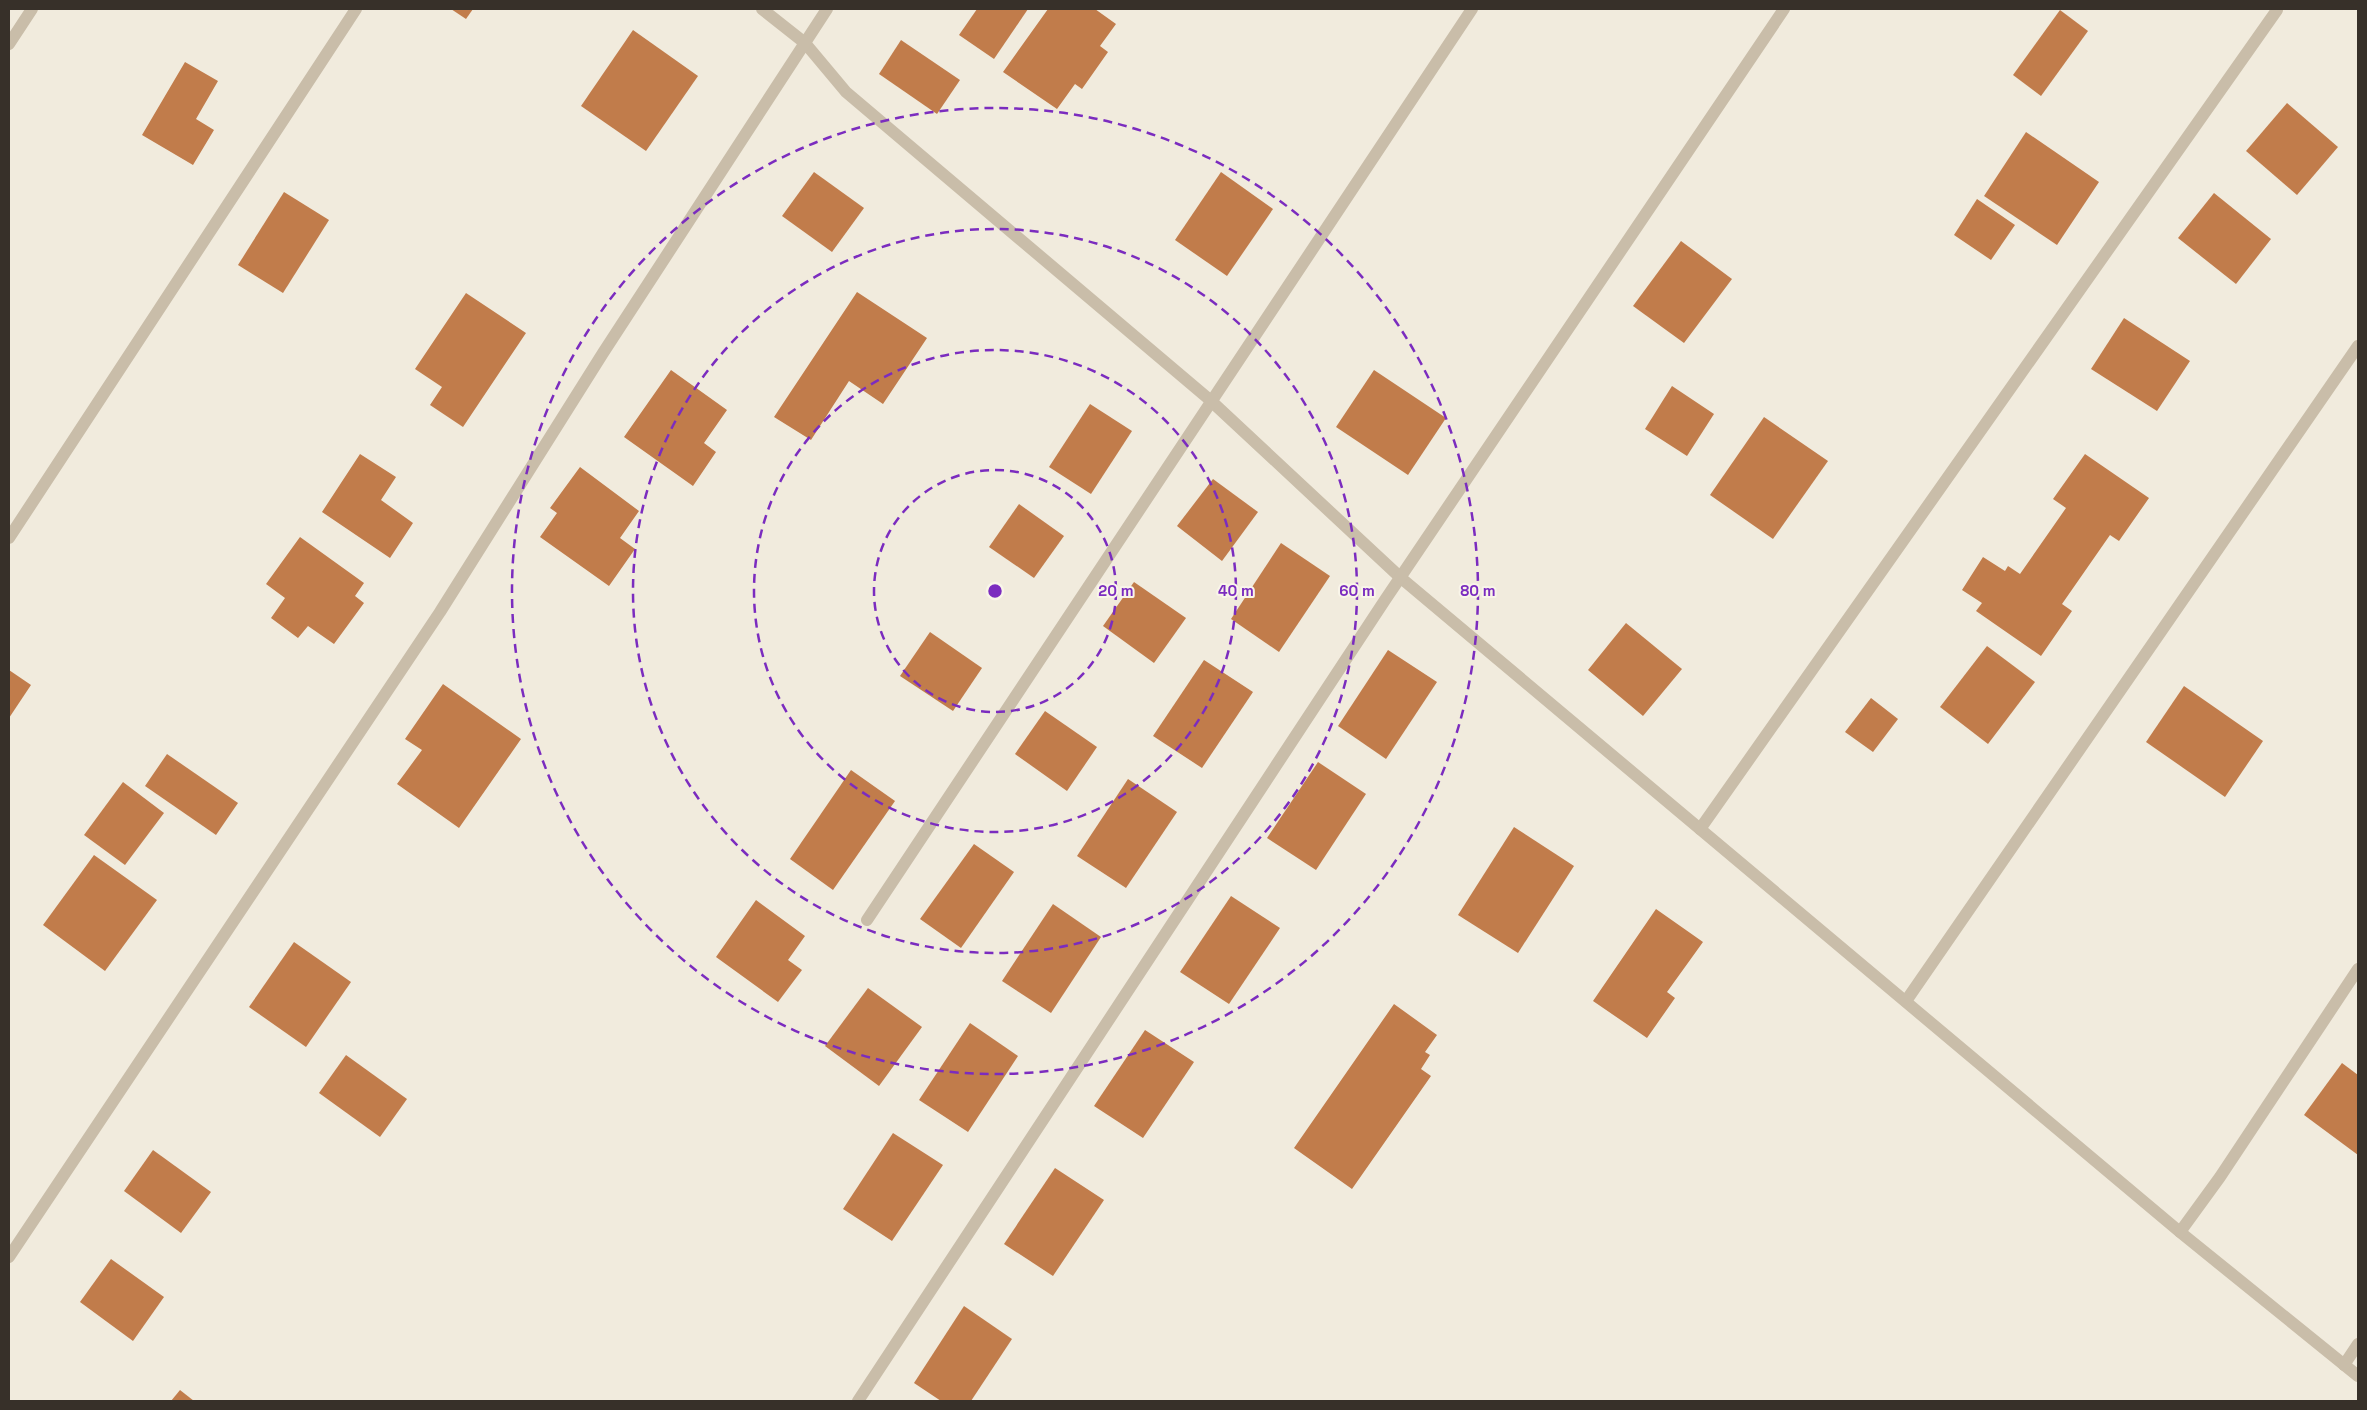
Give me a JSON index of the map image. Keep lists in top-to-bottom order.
{
  "rings": [
    "20 m",
    "40 m",
    "60 m",
    "80 m"
  ]
}
